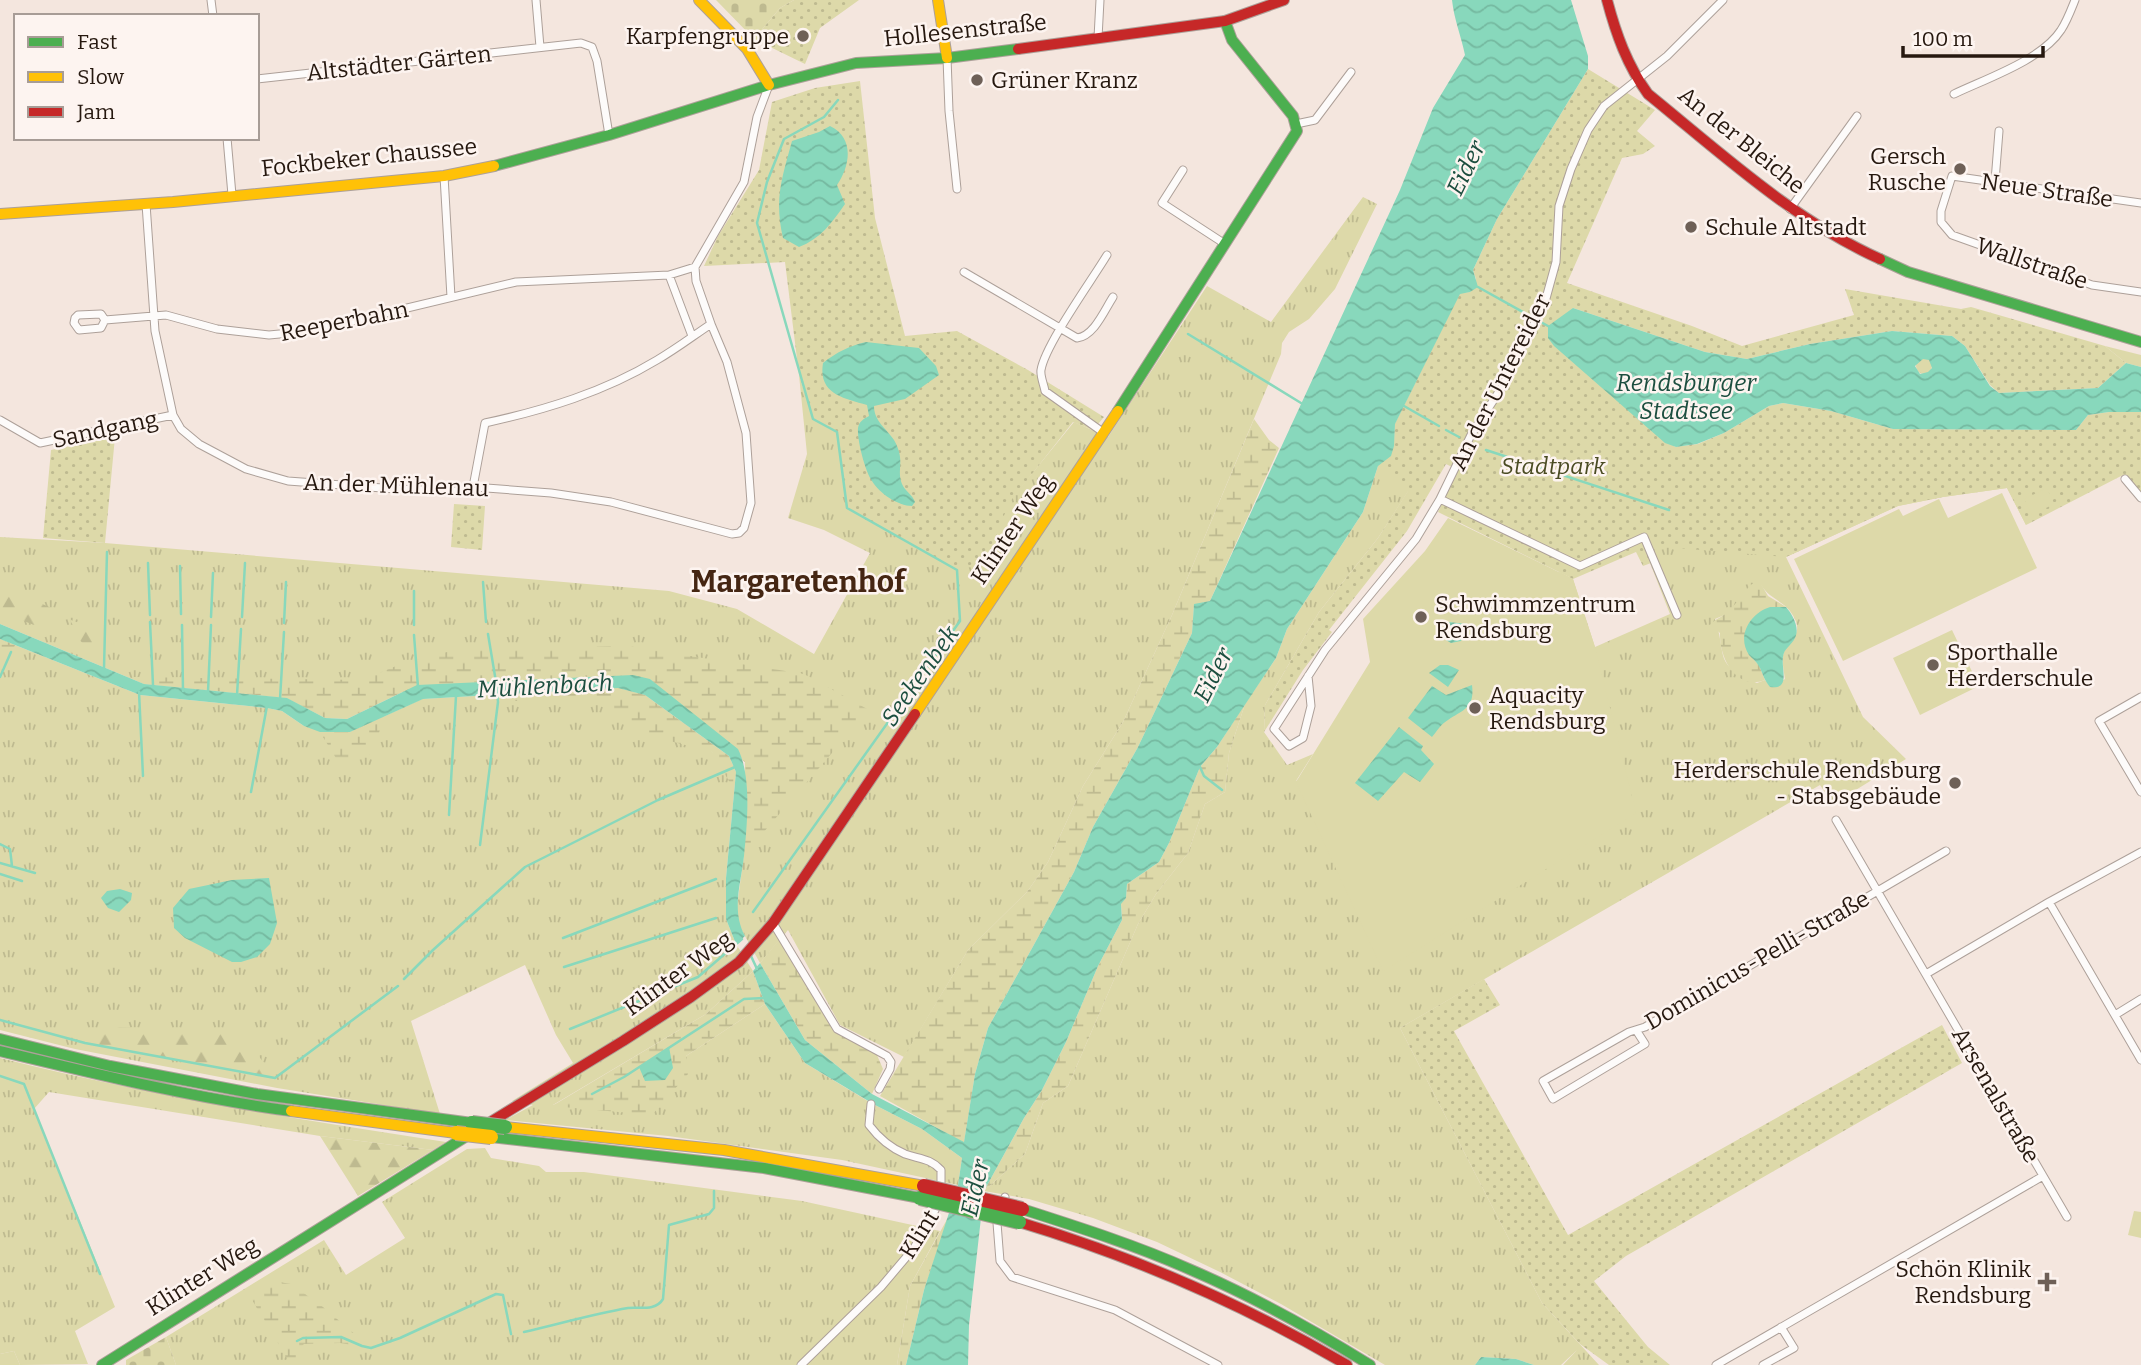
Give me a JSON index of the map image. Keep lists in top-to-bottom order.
{
  "streets": {
    "main road": [
      "Hollesenstraße",
      "An der Bleiche",
      "Fockbeker Chaussee",
      "Klinter Weg"
    ],
    "street": [
      "Altstädter Gärten",
      "Neue Straße",
      "Wallstraße",
      "Reeperbahn",
      "An der Untereider",
      "Sandgang",
      "An der Mühlenau",
      "Dominicus-Pelli-Straße",
      "Arsenalstraße",
      "Klint"
    ]
  },
  "crossings": [
    ["Hollesenstraße", "Fockbeker Chaussee"],
    ["Altstädter Gärten", "Fockbeker Chaussee"],
    ["An der Bleiche", "An der Untereider"],
    ["Fockbeker Chaussee", "An der Mühlenau"],
    ["Neue Straße", "Wallstraße"],
    ["Reeperbahn", "An der Mühlenau"],
    ["Sandgang", "An der Mühlenau"],
    ["Dominicus-Pelli-Straße", "Arsenalstraße"]
  ],
  "districts": ["Margaretenhof"],
  "water": [
    "Eider",
    "Rendsburger Stadtsee",
    "Seekenbek",
    "Mühlenbach"
  ],
  "parks": ["Stadtpark"],
  "places": {
    "other": [
      "Karpfengruppe",
      "Grüner Kranz",
      "Gersch Rusche",
      "Schule Altstadt",
      "Schwimmzentrum Rendsburg",
      "Sporthalle Herderschule",
      "Aquacity Rendsburg",
      "Herderschule Rendsburg - Stabsgebäude"
    ],
    "health": ["Schön Klinik Rendsburg"]
  },
  "legend": ["Fast", "Slow", "Jam"],
  "scale_bar": "100 m"
}
